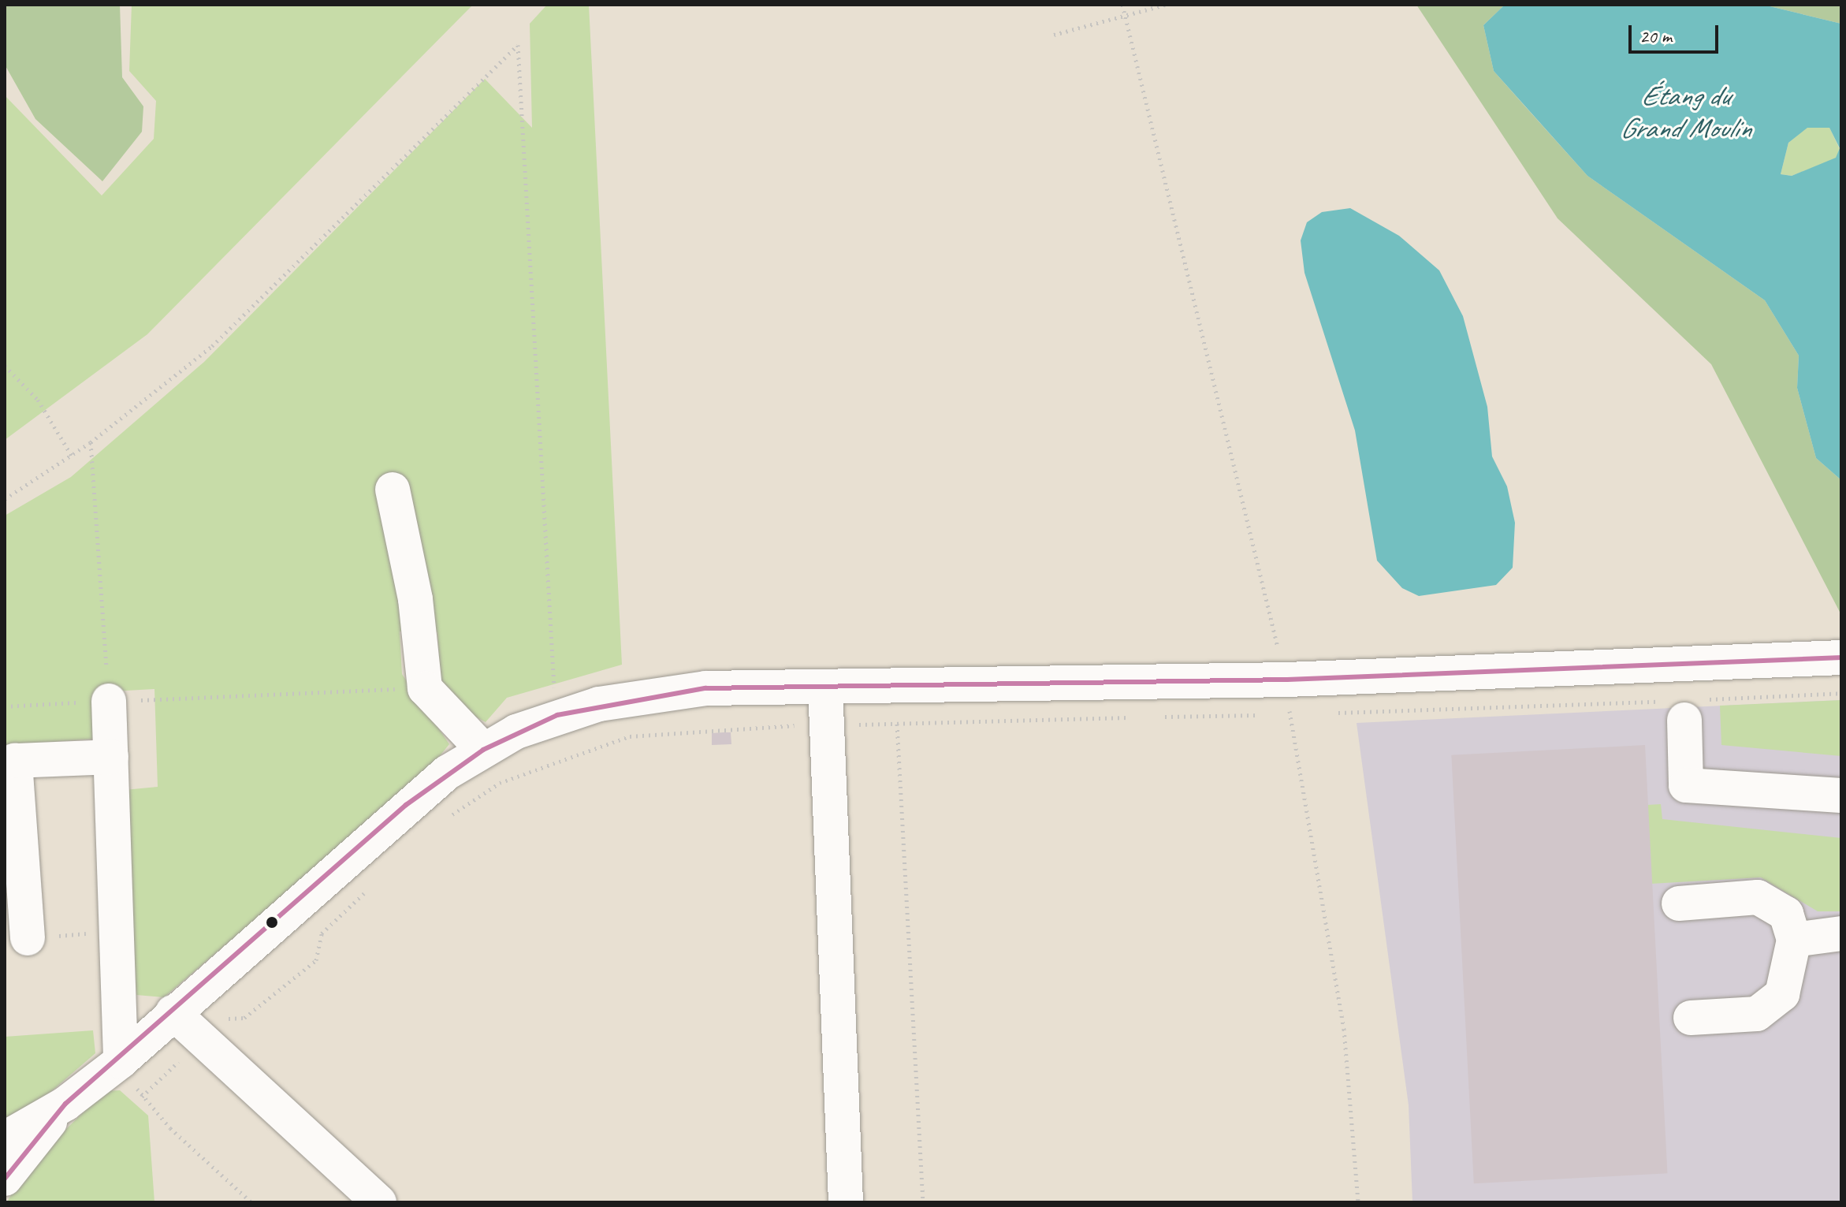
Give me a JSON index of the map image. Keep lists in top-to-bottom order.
{
  "water": ["Étang du Grand Moulin"],
  "scale_bar": "20 m"
}
